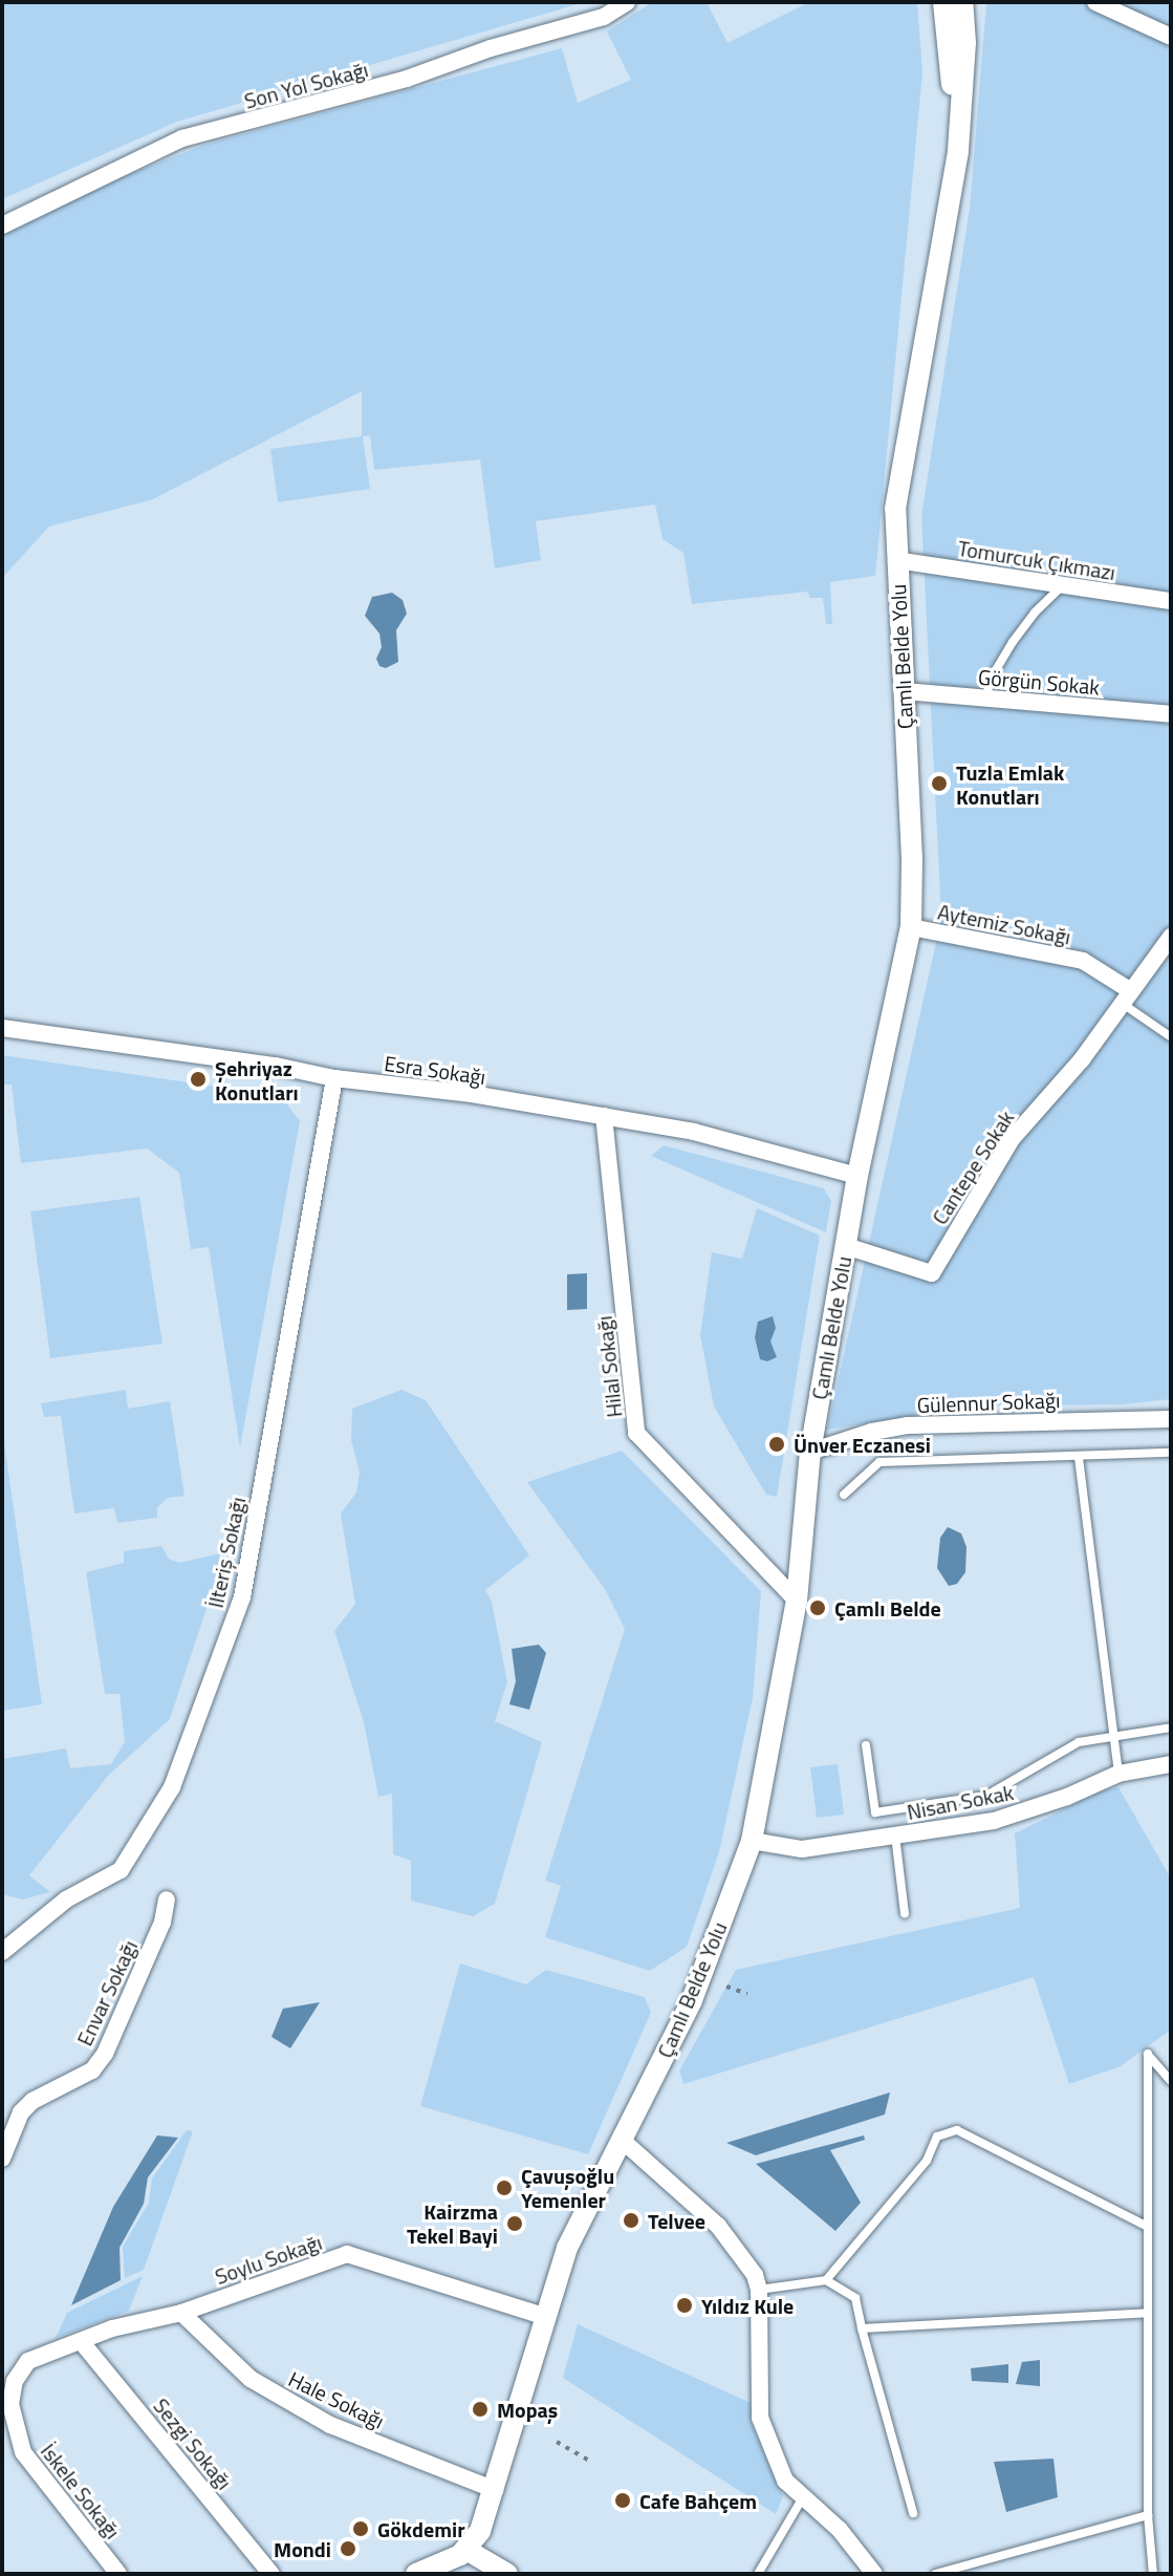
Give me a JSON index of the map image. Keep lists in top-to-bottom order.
{
  "streets": {
    "street": [
      "Son Yol Sokağı",
      "Tomurcuk Çıkmazı",
      "Çamlı Belde Yolu",
      "Görgün Sokak",
      "Aytemiz Sokağı",
      "Esra Sokağı",
      "Cantepe Sokak",
      "Hilal Sokağı",
      "Gülennur Sokağı",
      "İlteriş Sokağı",
      "Nisan Sokak",
      "Envar Sokağı",
      "Soylu Sokağı",
      "Hale Sokağı",
      "Sezgi Sokağı",
      "İskele Sokağı"
    ]
  },
  "crossings": [
    ["Tomurcuk Çıkmazı", "Çamlı Belde Yolu"],
    ["Çamlı Belde Yolu", "Görgün Sokak"],
    ["Çamlı Belde Yolu", "Aytemiz Sokağı"],
    ["Çamlı Belde Yolu", "Esra Sokağı"],
    ["Çamlı Belde Yolu", "Cantepe Sokak"],
    ["Çamlı Belde Yolu", "Hilal Sokağı"],
    ["Çamlı Belde Yolu", "Gülennur Sokağı"],
    ["Çamlı Belde Yolu", "Nisan Sokak"],
    ["Çamlı Belde Yolu", "Soylu Sokağı"],
    ["Çamlı Belde Yolu", "Hale Sokağı"],
    ["Aytemiz Sokağı", "Cantepe Sokak"],
    ["Esra Sokağı", "Hilal Sokağı"],
    ["Esra Sokağı", "İlteriş Sokağı"],
    ["Soylu Sokağı", "Hale Sokağı"],
    ["Soylu Sokağı", "Sezgi Sokağı"],
    ["Soylu Sokağı", "İskele Sokağı"]
  ],
  "places": [
    "Tuzla Emlak Konutları",
    "Şehriyaz Konutları",
    "Ünver Eczanesi",
    "Çamlı Belde",
    "Çavuşoğlu Yemenler",
    "Telvee",
    "Kairzma Tekel Bayi",
    "Yıldız Kule",
    "Mopaş",
    "Cafe Bahçem",
    "Gökdemir",
    "Mondi"
  ]
}
